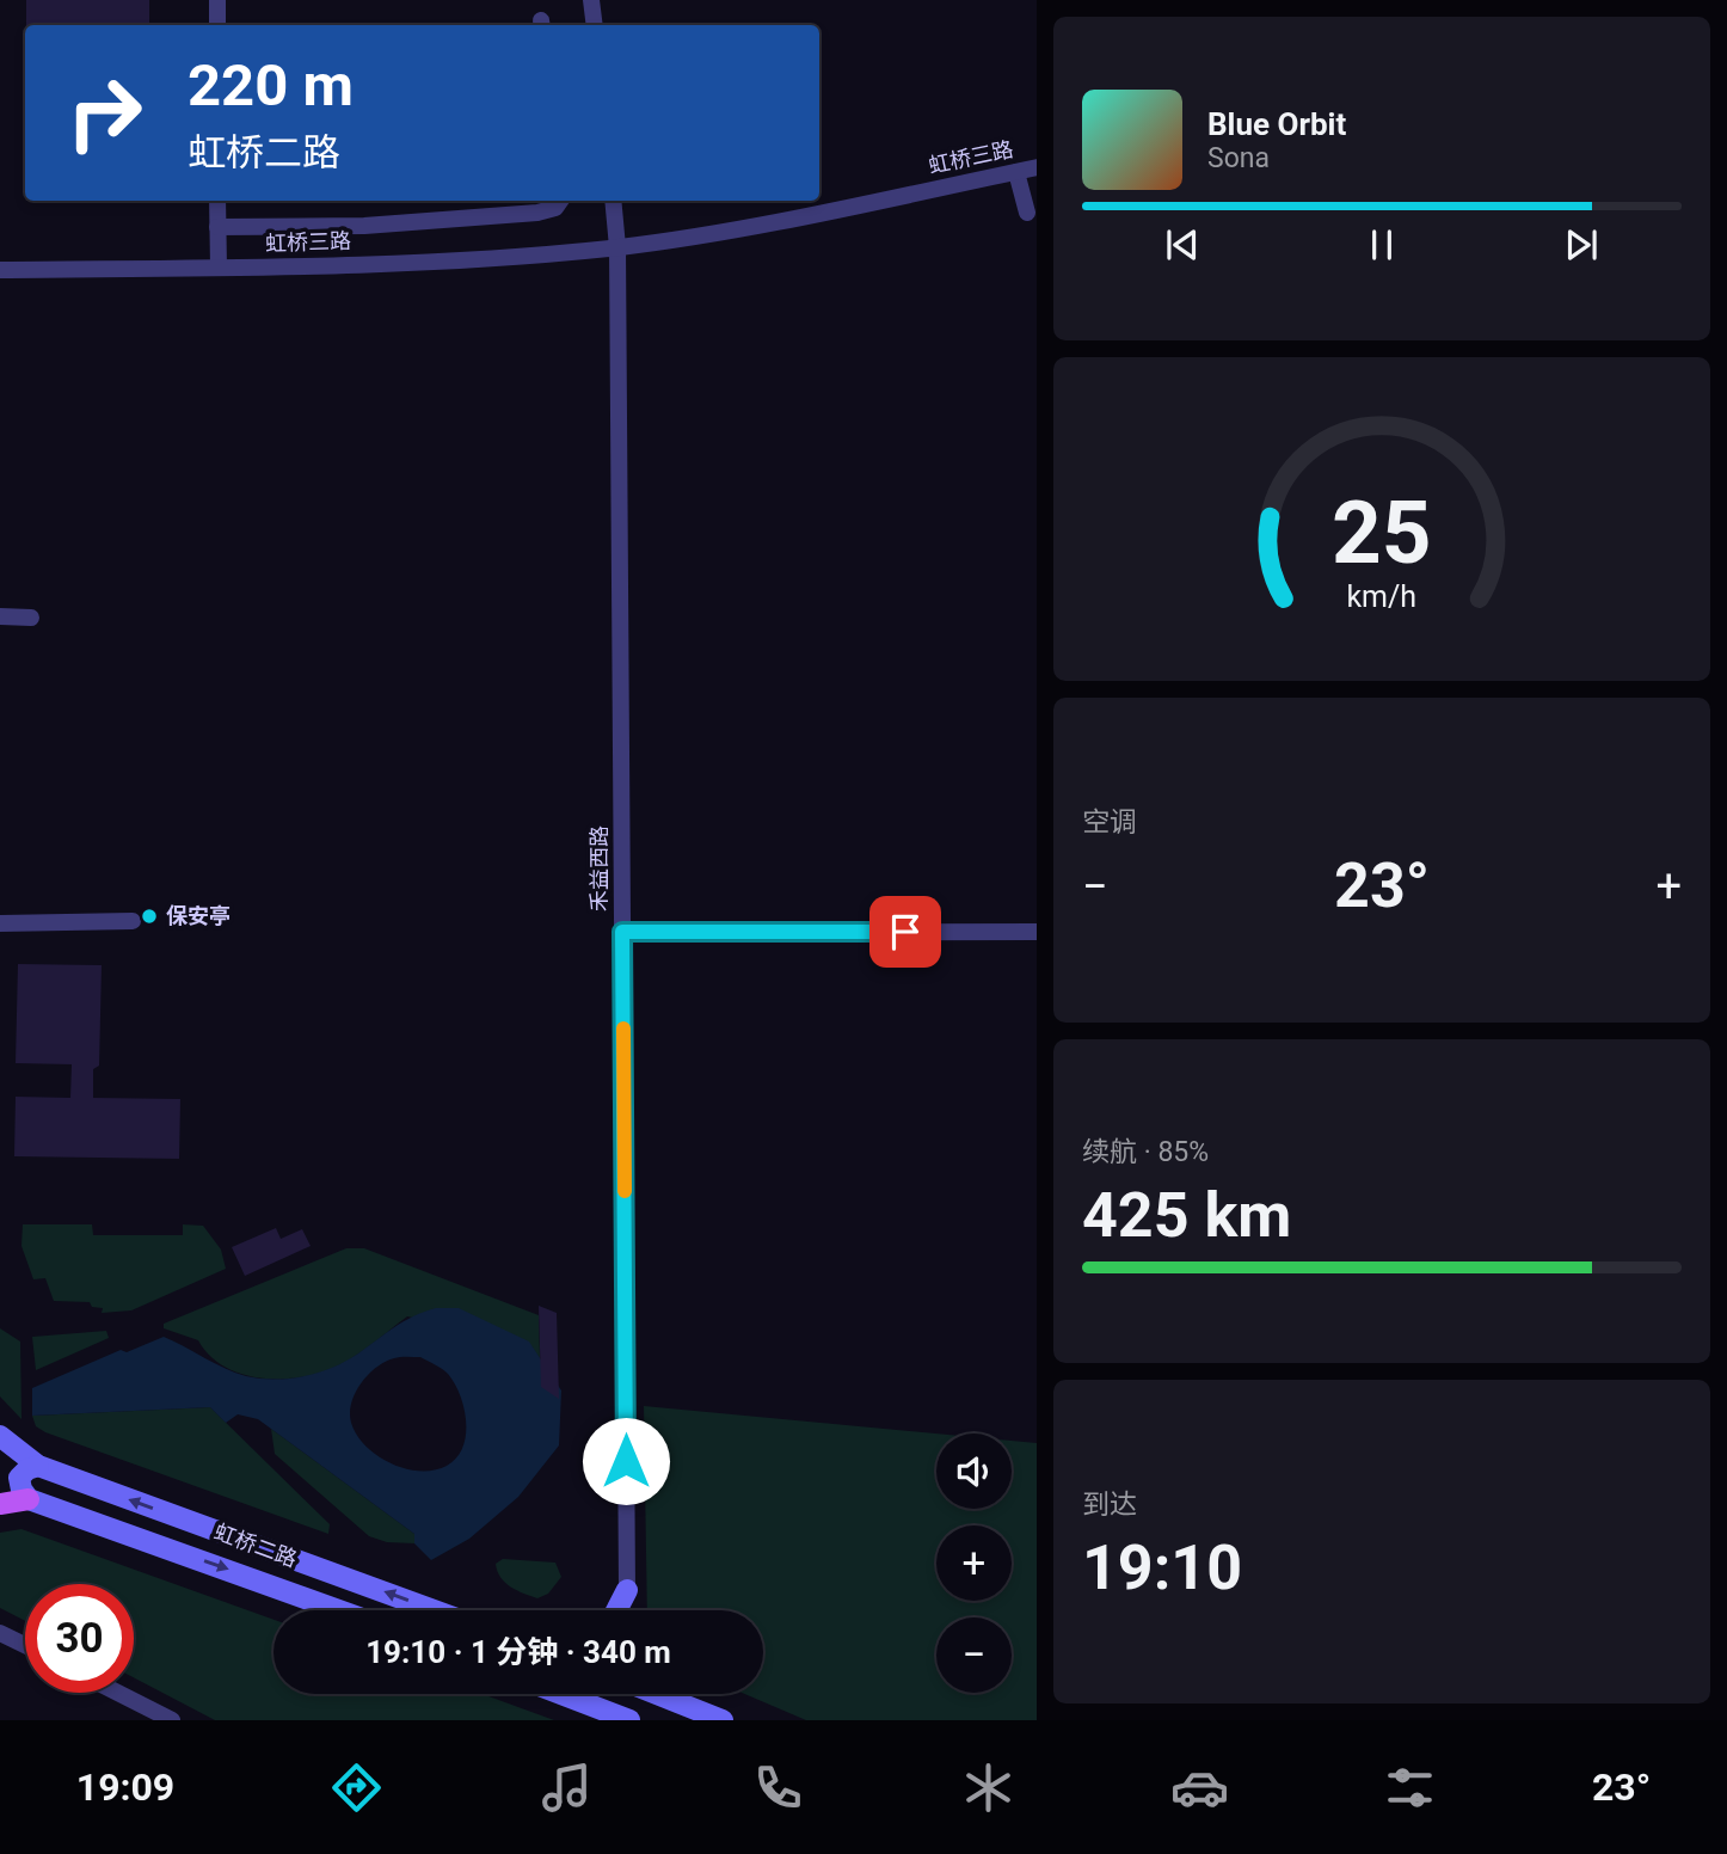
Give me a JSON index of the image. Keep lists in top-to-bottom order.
{
  "streets": {
    "street": ["虹桥三路", "禾益西路", "虹桥二路"]
  },
  "crossings": [
    ["虹桥三路", "禾益西路"]
  ],
  "places": ["保安亭"],
  "page": {
    "turn": ["220 m", "虹桥二路"],
    "song": ["Blue Orbit", "Sona"],
    "tile": [
      "空调",
      ["续航 · 85%", "425 km"],
      ["到达", "19:10"]
    ],
    "heat": ["−", "23°", "+"],
    "map_buttons": ["+", "−"],
    "limit": "30",
    "trip": "19:10 · 1 分钟 · 340 m",
    "tabs": ["19:09", "23°"],
    "gauge": ["25", "km/h"]
  }
}
